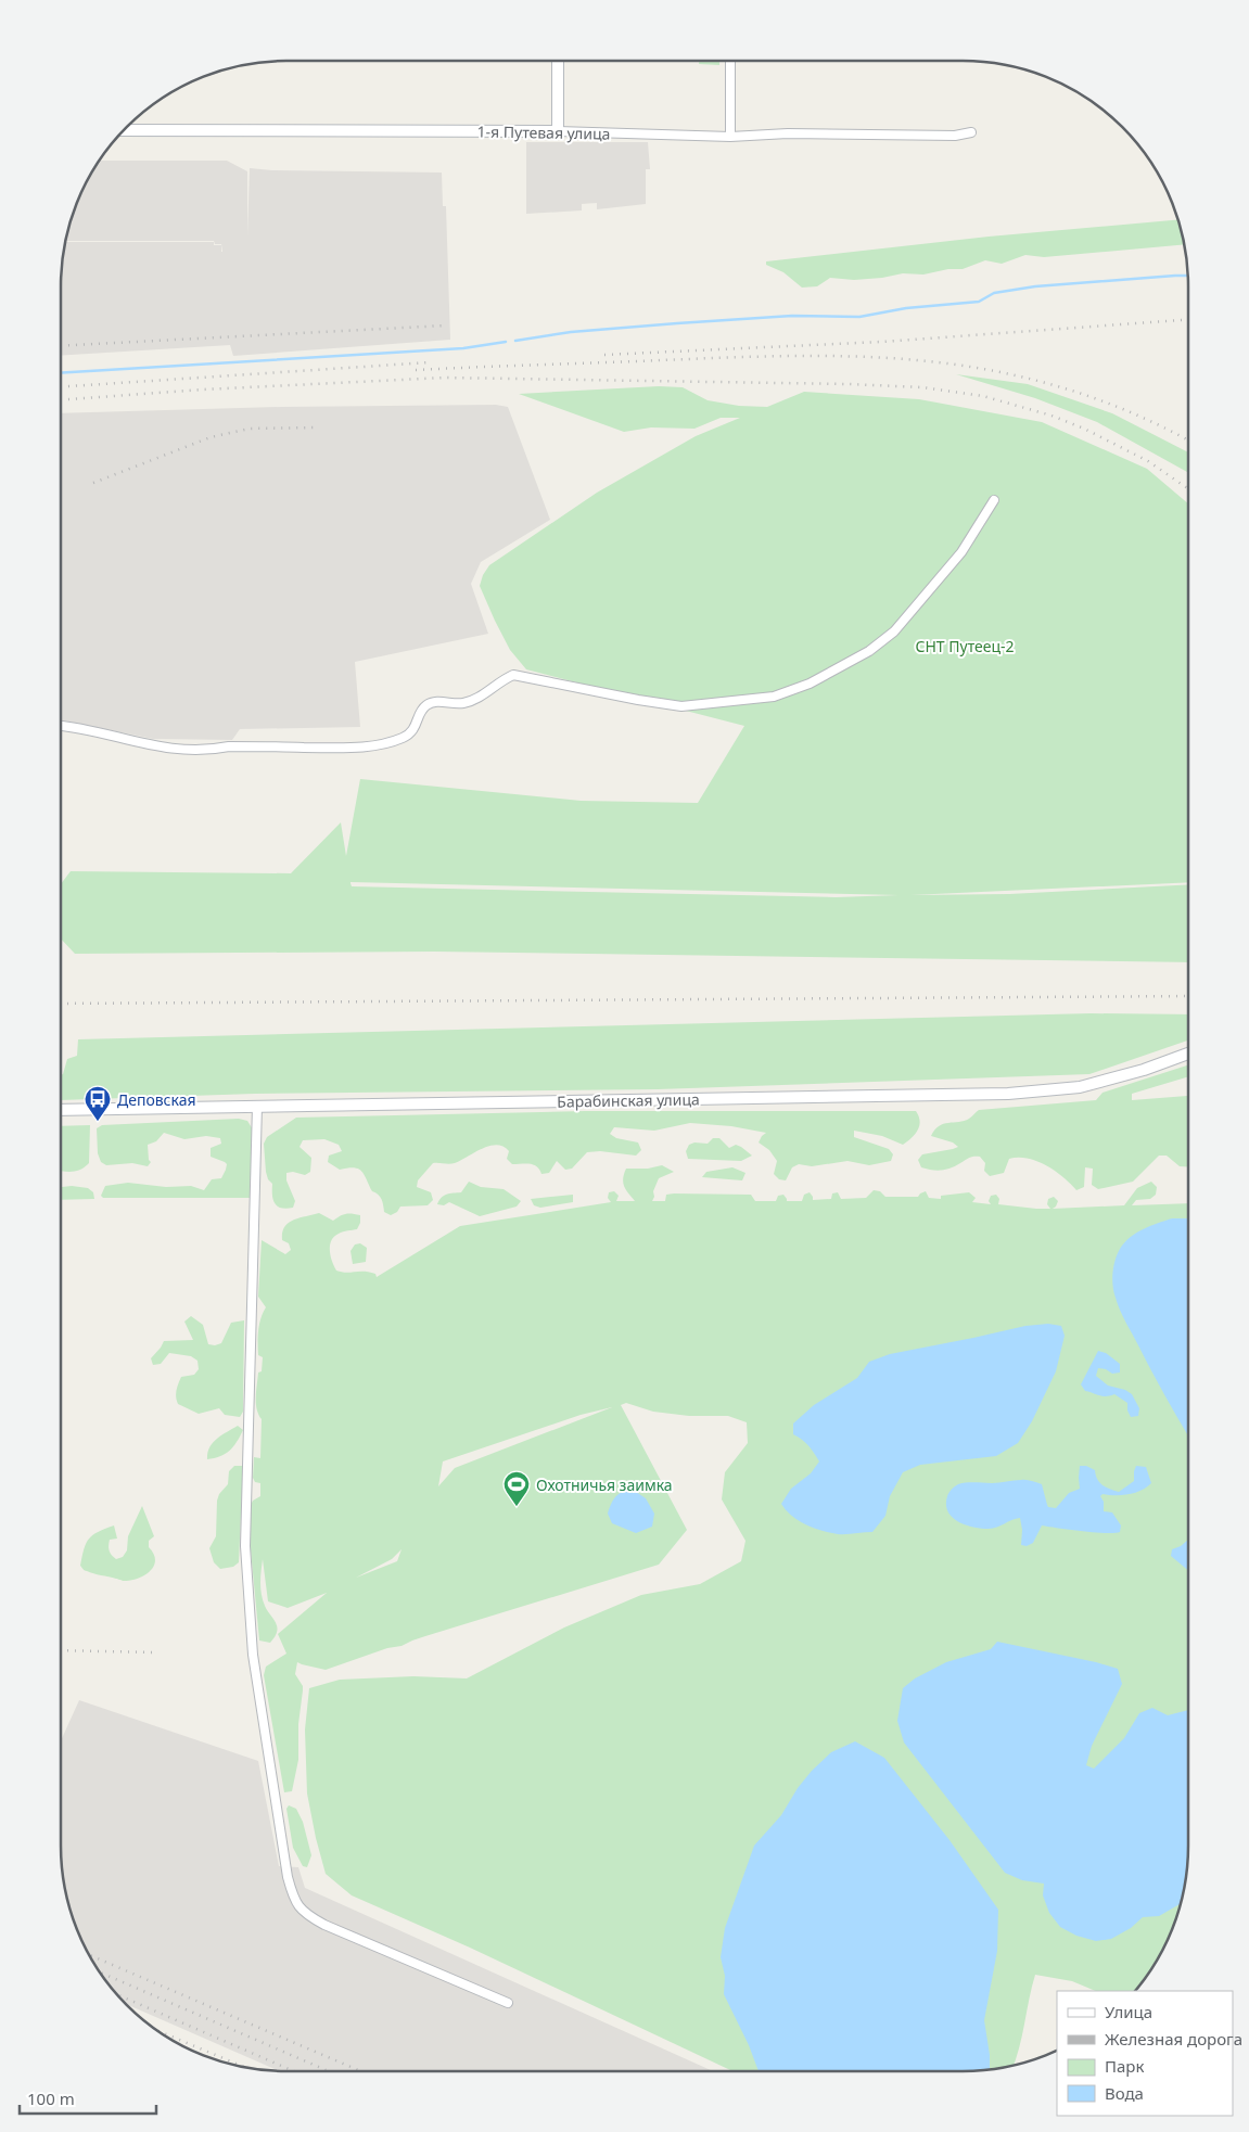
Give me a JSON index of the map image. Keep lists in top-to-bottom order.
{
  "streets": {
    "main road": ["1-я Путевая улица", "Барабинская улица"]
  },
  "parks": ["СНТ Путеец-2"],
  "places": {
    "bus stop": ["Деповская"],
    "sports": ["Охотничья заимка"]
  },
  "legend": [
    "Улица",
    "Железная дорога",
    "Парк",
    "Вода"
  ],
  "scale_bar": "100 m"
}
